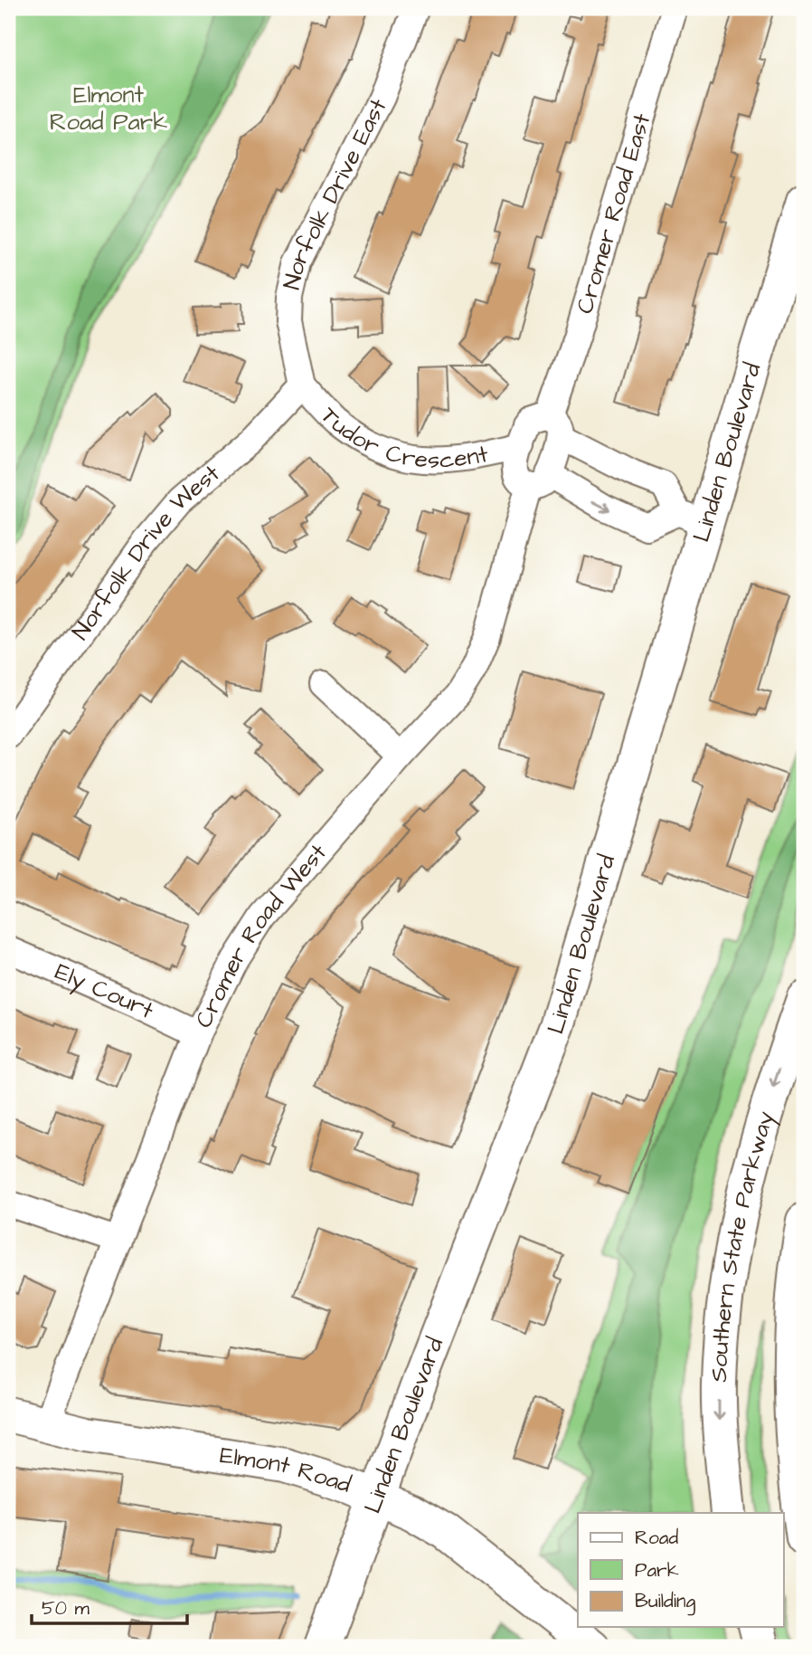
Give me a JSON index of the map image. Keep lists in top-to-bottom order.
{
  "streets": {
    "main road": ["Linden Boulevard", "Southern State Parkway", "Elmont Road"],
    "street": [
      "Norfolk Drive East",
      "Cromer Road East",
      "Tudor Crescent",
      "Norfolk Drive West",
      "Cromer Road West",
      "Ely Court"
    ]
  },
  "crossings": [
    ["Norfolk Drive East", "Tudor Crescent"],
    ["Norfolk Drive East", "Norfolk Drive West"],
    ["Cromer Road East", "Cromer Road West"],
    ["Tudor Crescent", "Norfolk Drive West"],
    ["Linden Boulevard", "Elmont Road"],
    ["Cromer Road West", "Ely Court"],
    ["Cromer Road West", "Elmont Road"]
  ],
  "parks": ["Elmont Road Park"],
  "legend": ["Road", "Park", "Building"],
  "scale_bar": "50 m"
}
